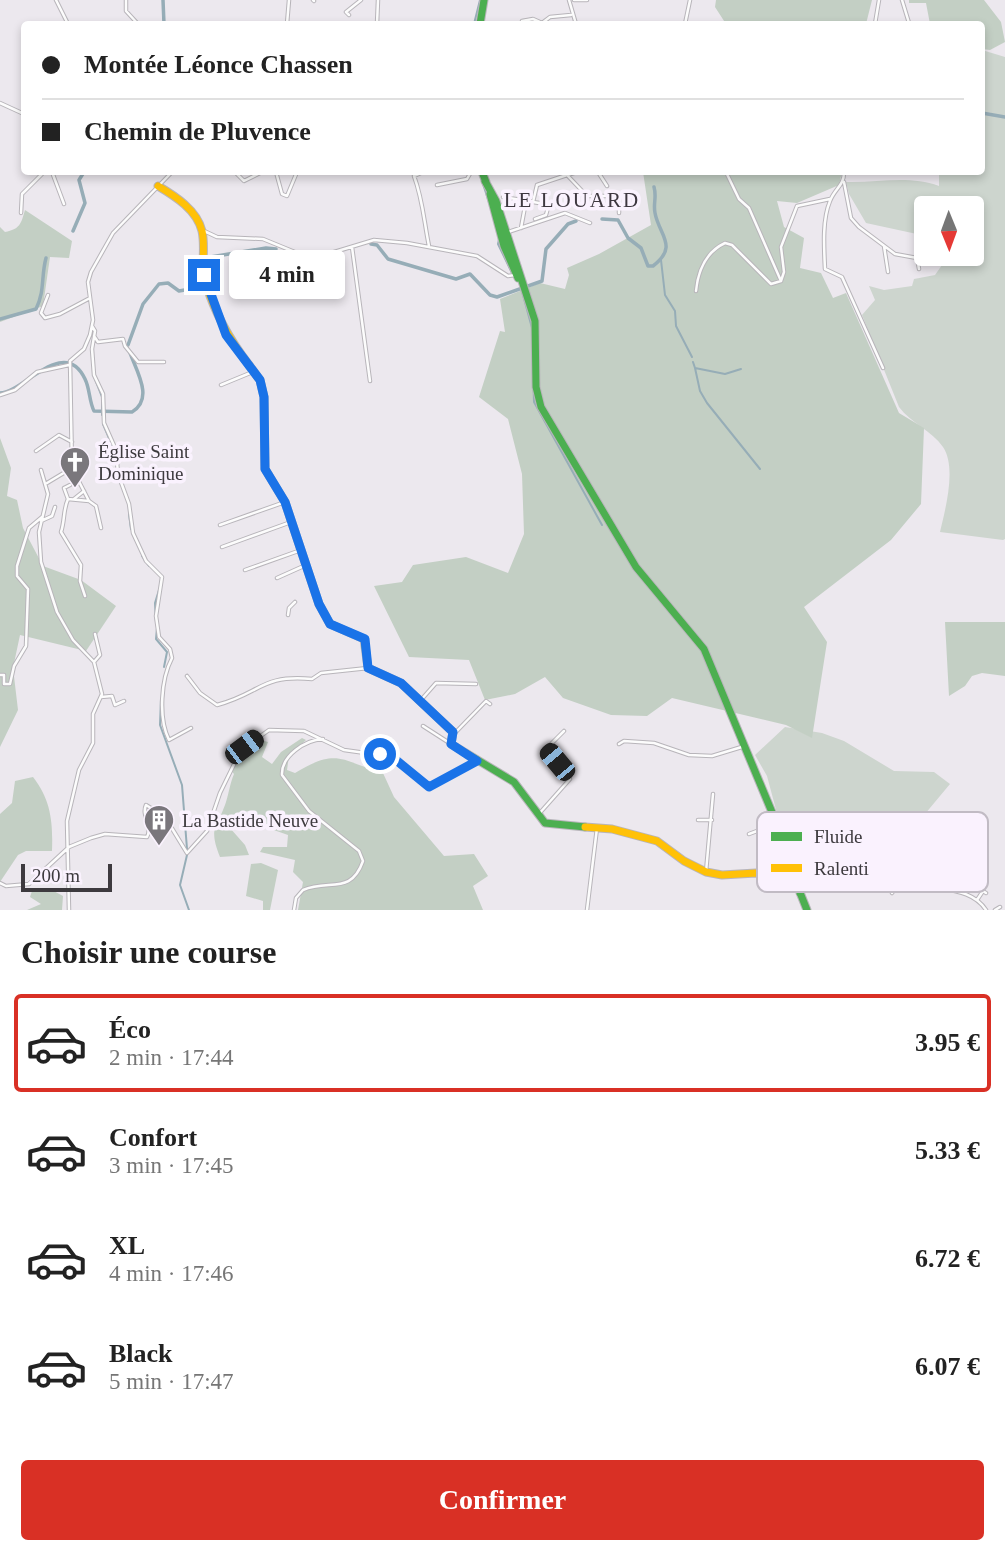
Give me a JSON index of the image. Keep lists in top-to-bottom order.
{
  "districts": ["LE LOUARD"],
  "places": {
    "church": ["Église Saint Dominique"],
    "building": ["La Bastide Neuve"]
  },
  "legend": ["Fluide", "Ralenti"],
  "scale_bar": "200 m",
  "north": "bottom",
  "page": {
    "banner": ["Montée Léonce Chassen", "Chemin de Pluvence"],
    "bubble": "4 min",
    "scale": "200 m",
    "heading": "Choisir une course",
    "list": [
      {
        "name": "Éco",
        "note": "2 min · 17:44",
        "value": "3.95 €"
      },
      {
        "name": "Confort",
        "note": "3 min · 17:45",
        "value": "5.33 €"
      },
      {
        "name": "XL",
        "note": "4 min · 17:46",
        "value": "6.72 €"
      },
      {
        "name": "Black",
        "note": "5 min · 17:47",
        "value": "6.07 €"
      }
    ],
    "buttons": "Confirmer"
  }
}
